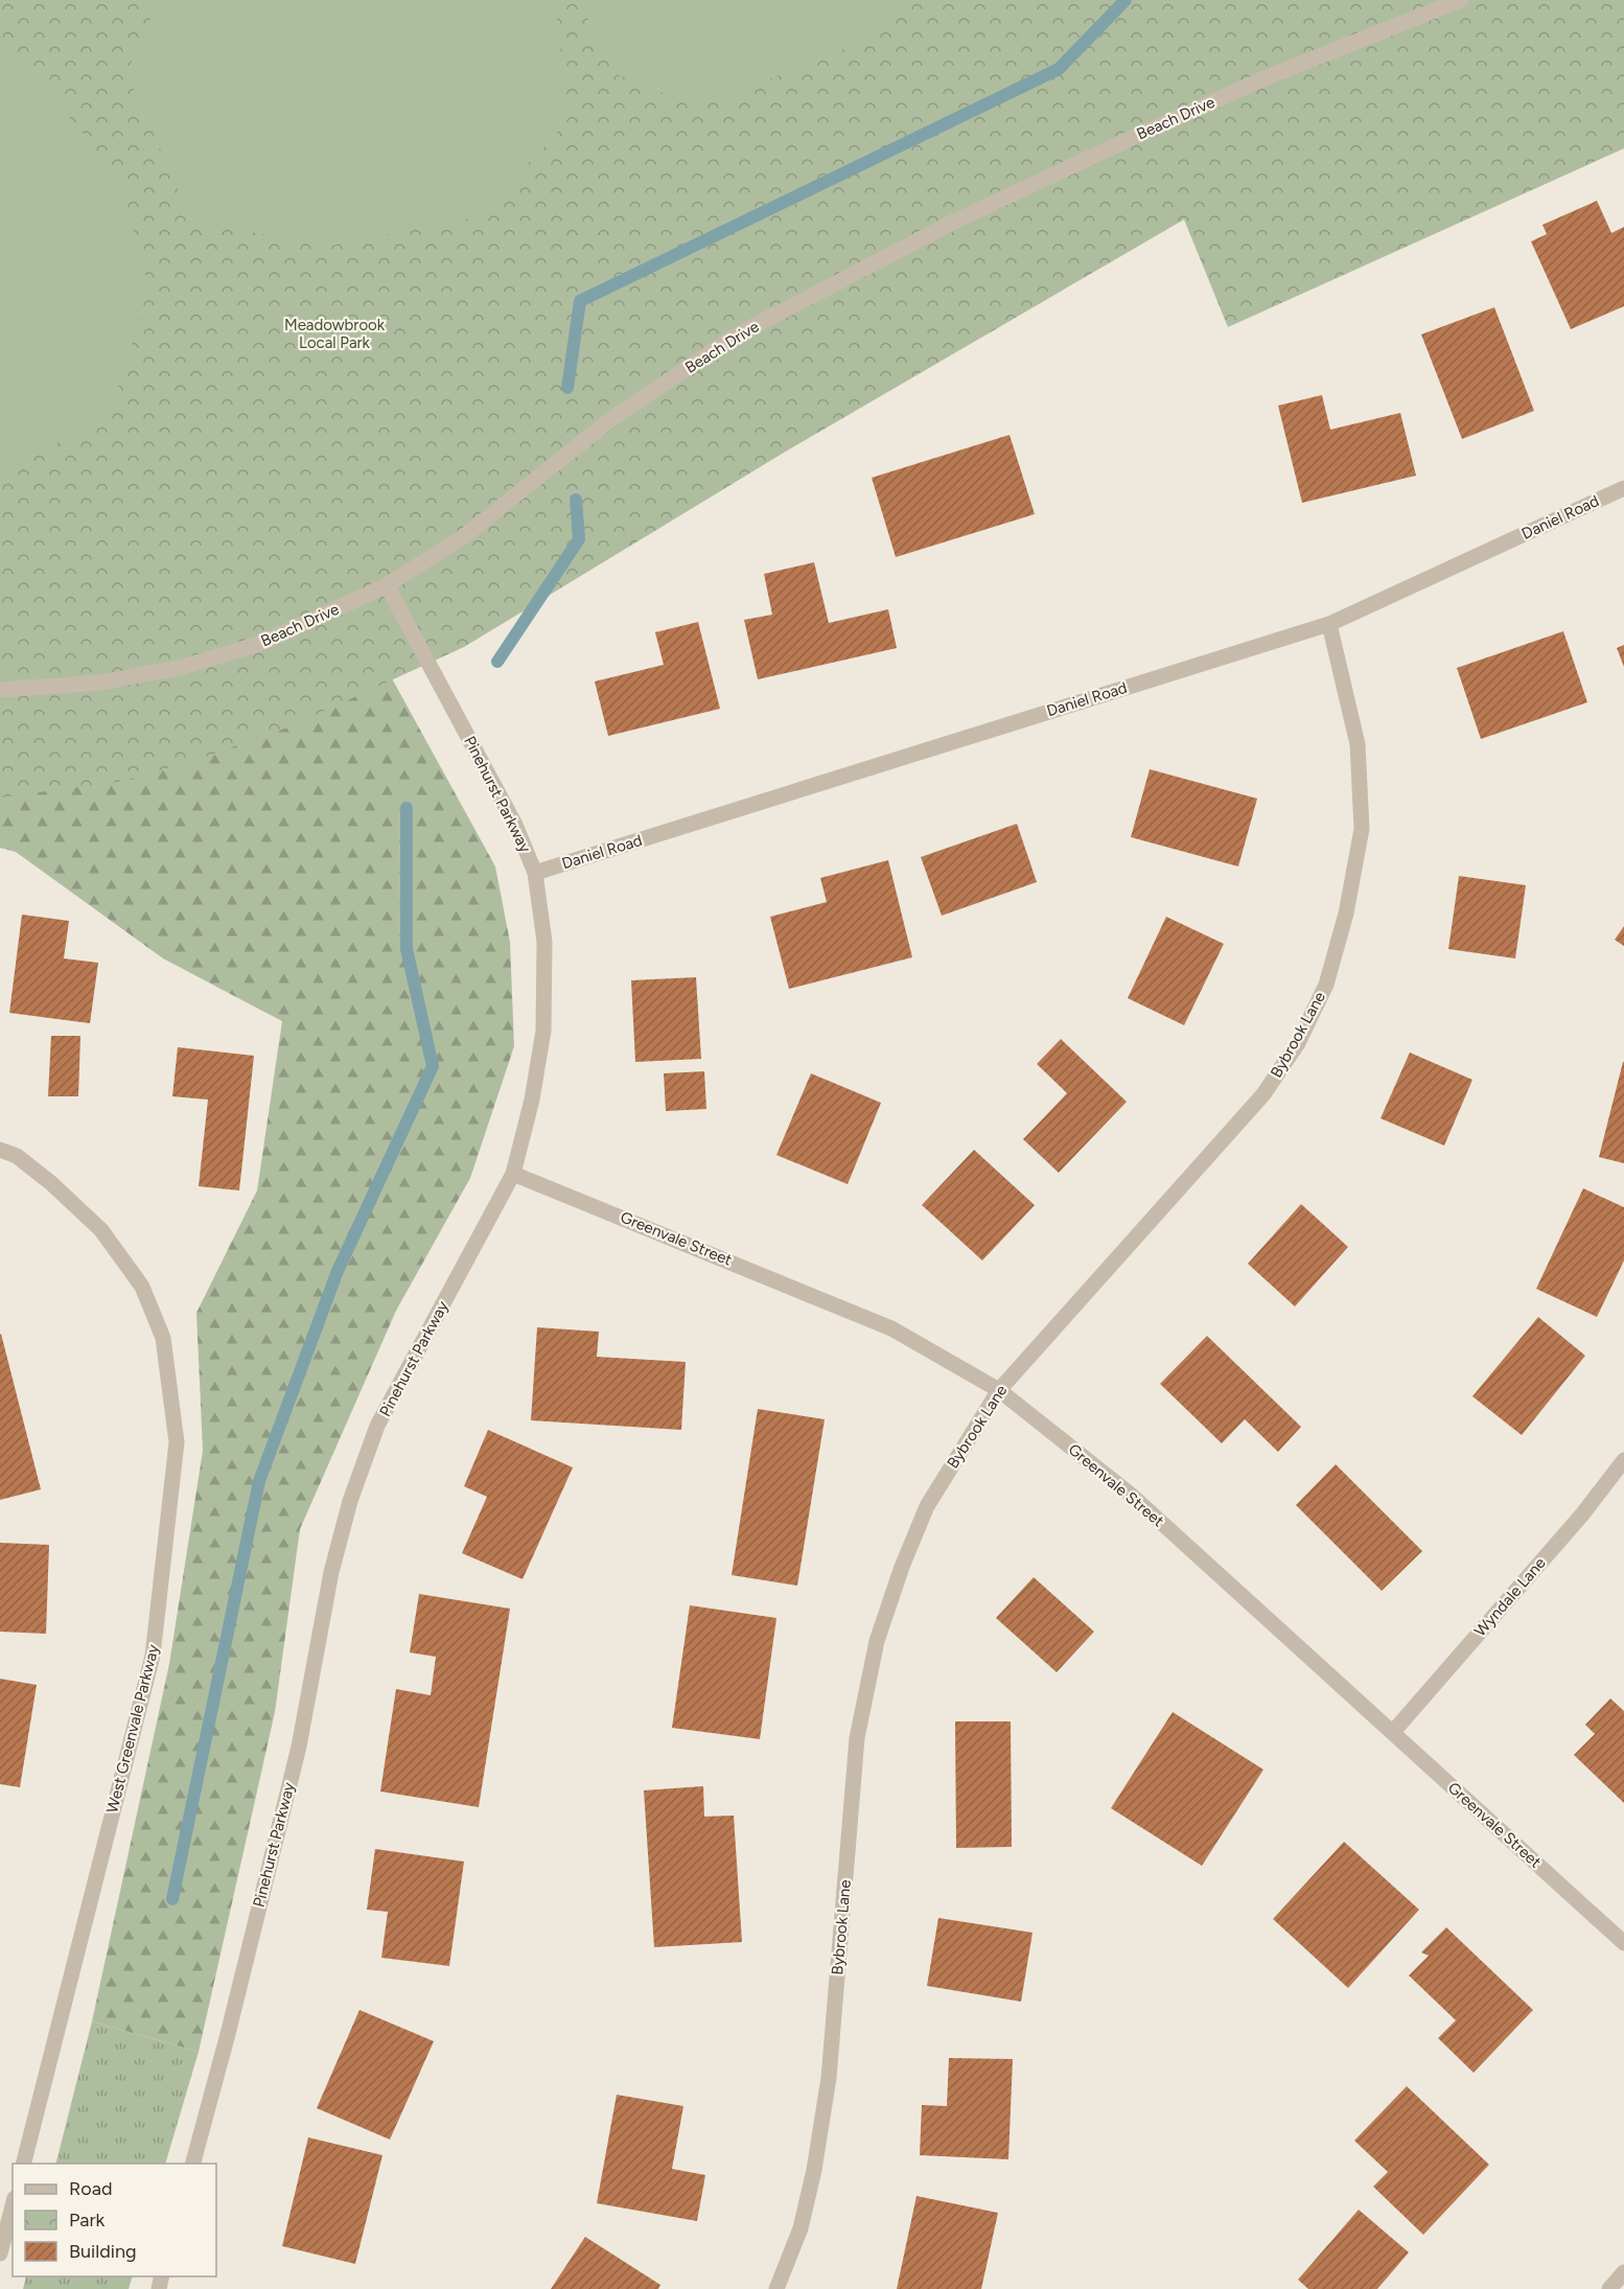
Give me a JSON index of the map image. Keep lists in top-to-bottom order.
{
  "streets": {
    "street": [
      "Beach Drive",
      "Daniel Road",
      "Pinehurst Parkway",
      "Bybrook Lane",
      "Greenvale Street",
      "Wyndale Lane",
      "West Greenvale Parkway"
    ]
  },
  "crossings": [
    ["Beach Drive", "Pinehurst Parkway"],
    ["Daniel Road", "Pinehurst Parkway"],
    ["Daniel Road", "Bybrook Lane"],
    ["Pinehurst Parkway", "Greenvale Street"],
    ["Bybrook Lane", "Greenvale Street"],
    ["Greenvale Street", "Wyndale Lane"]
  ],
  "parks": ["Meadowbrook Local Park"],
  "legend": ["Road", "Park", "Building"]
}
